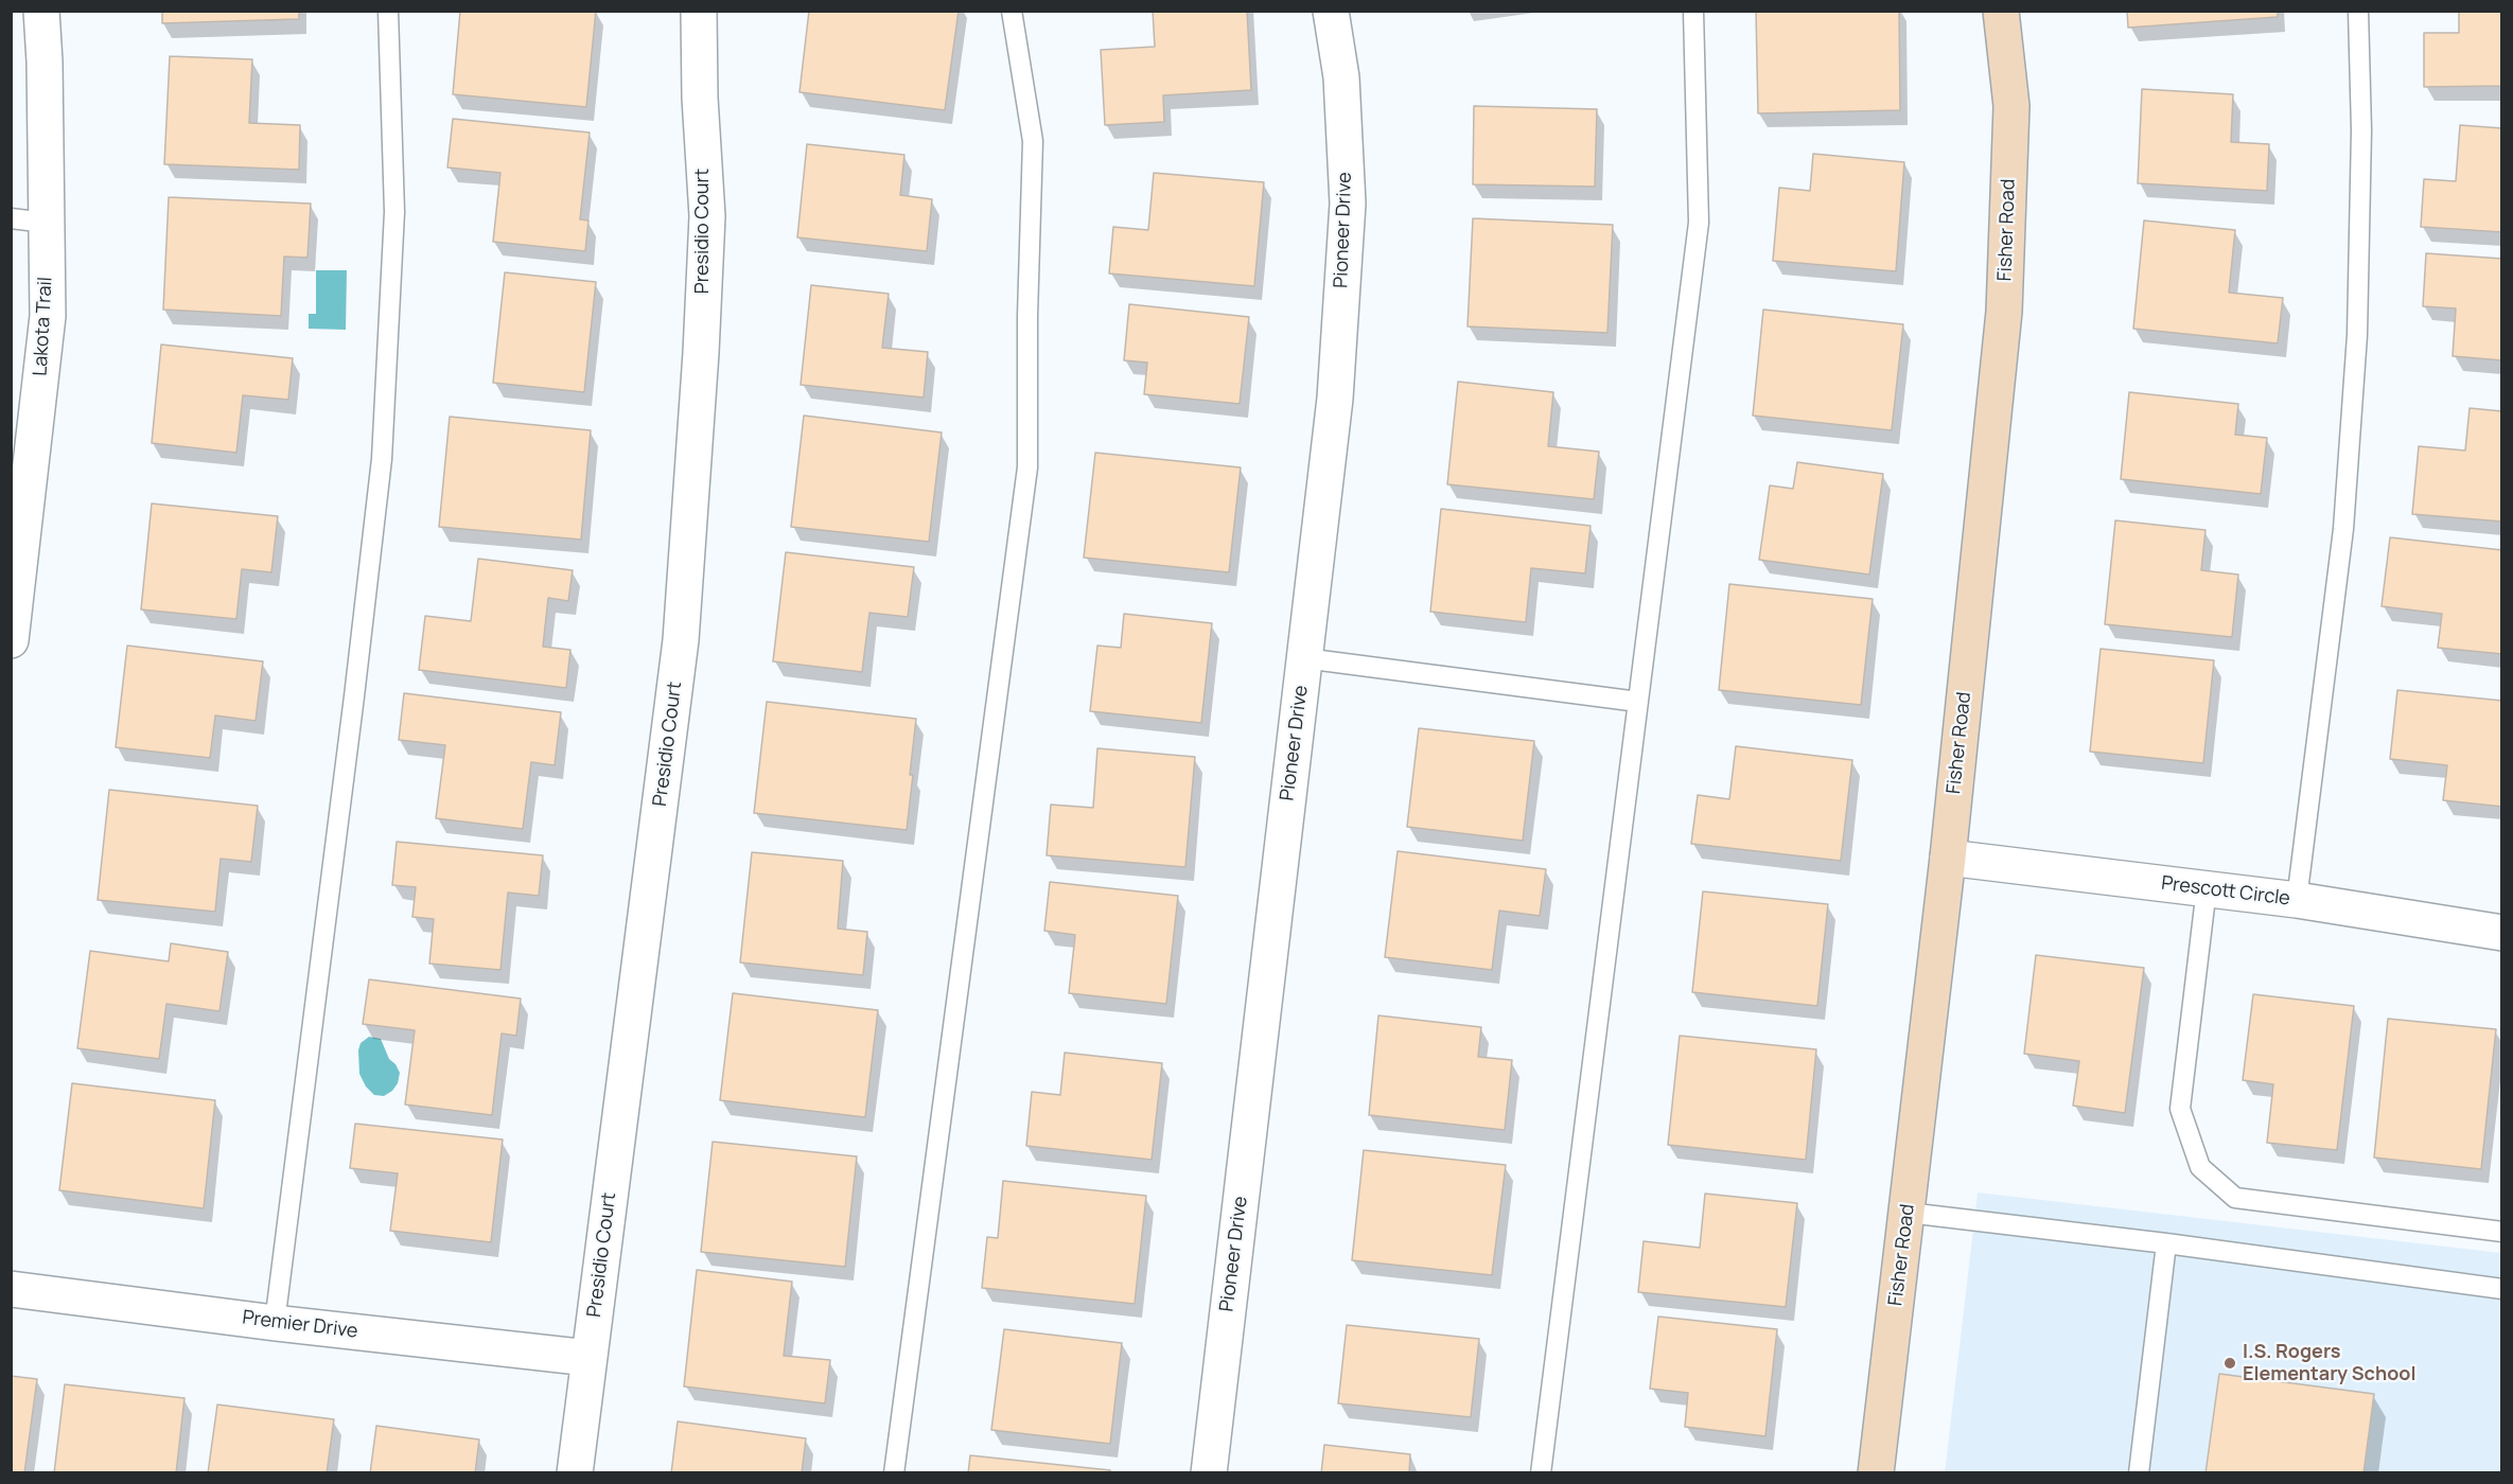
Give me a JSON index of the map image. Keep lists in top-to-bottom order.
{
  "streets": {
    "street": [
      "Pioneer Drive",
      "Fisher Road",
      "Presidio Court",
      "Lakota Trail",
      "Prescott Circle",
      "Premier Drive"
    ]
  },
  "crossings": [
    ["Fisher Road", "Prescott Circle"],
    ["Presidio Court", "Premier Drive"]
  ],
  "places": ["I.S. Rogers Elementary School"]
}
